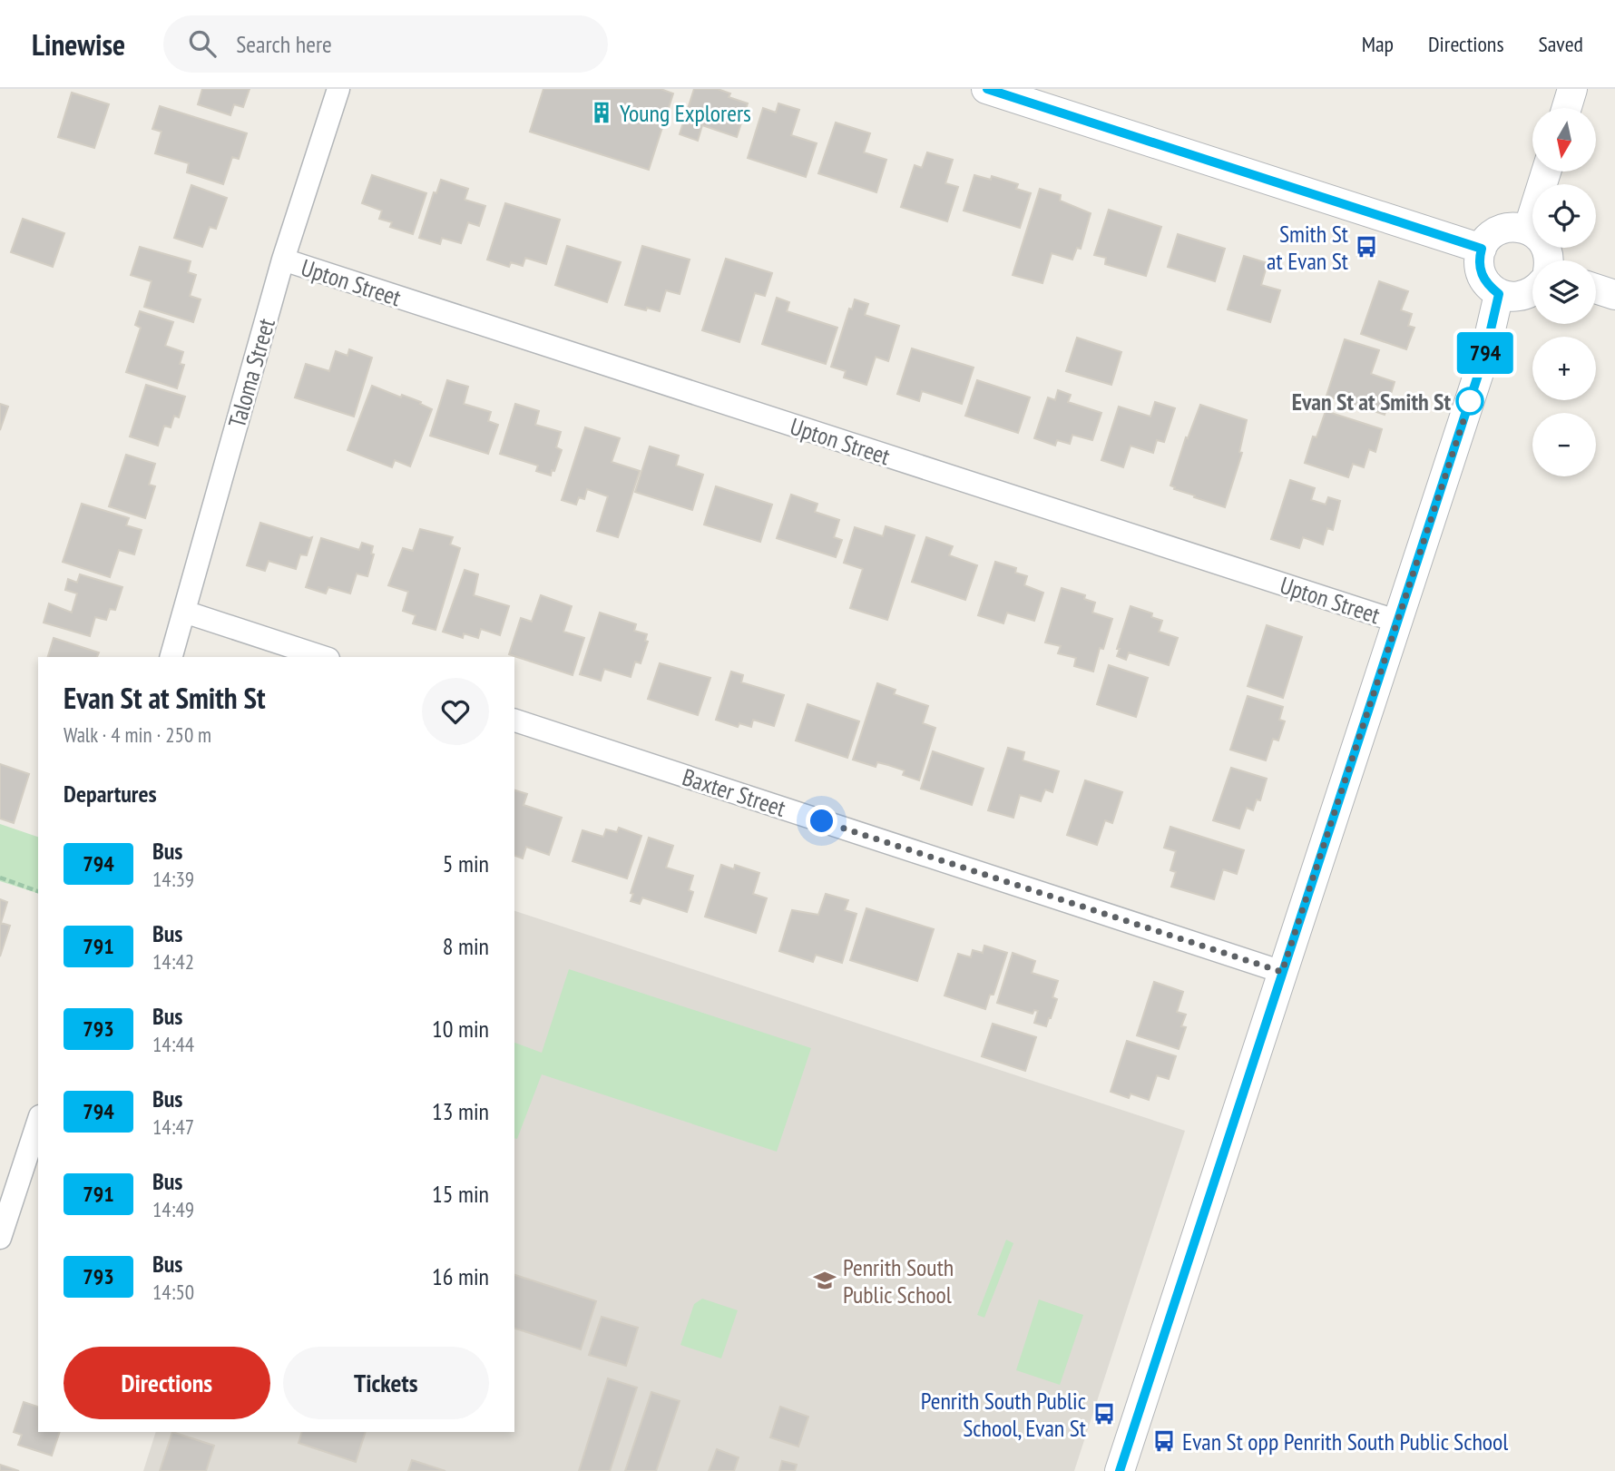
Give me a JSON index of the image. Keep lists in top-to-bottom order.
{
  "streets": {
    "street": ["Upton Street", "Taloma Street", "Baxter Street"]
  },
  "crossings": [
    ["Upton Street", "Taloma Street"]
  ],
  "places": {
    "building": ["Young Explorers"],
    "bus stop": ["Smith St at Evan St", "Penrith South Public School, Evan St", "Evan St opp Penrith South Public School"],
    "other": ["Evan St at Smith St"],
    "school or university": ["Penrith South Public School"]
  },
  "lines": ["bus line 794"],
  "north": "bottom",
  "page": {
    "header": "Linewise",
    "search": "Search here",
    "nav": ["Map", "Directions", "Saved"],
    "on_map": "794",
    "map_buttons": ["+", "−"],
    "heading": [
      ["Evan St at Smith St", "Walk · 4 min · 250 m"],
      "Departures"
    ],
    "list": [
      {
        "mark": "794",
        "name": "Bus",
        "note": "14:39",
        "value": "5 min"
      },
      {
        "mark": "791",
        "name": "Bus",
        "note": "14:42",
        "value": "8 min"
      },
      {
        "mark": "793",
        "name": "Bus",
        "note": "14:44",
        "value": "10 min"
      },
      {
        "mark": "794",
        "name": "Bus",
        "note": "14:47",
        "value": "13 min"
      },
      {
        "mark": "791",
        "name": "Bus",
        "note": "14:49",
        "value": "15 min"
      },
      {
        "mark": "793",
        "name": "Bus",
        "note": "14:50",
        "value": "16 min"
      }
    ],
    "buttons": ["Directions", "Tickets"]
  }
}
